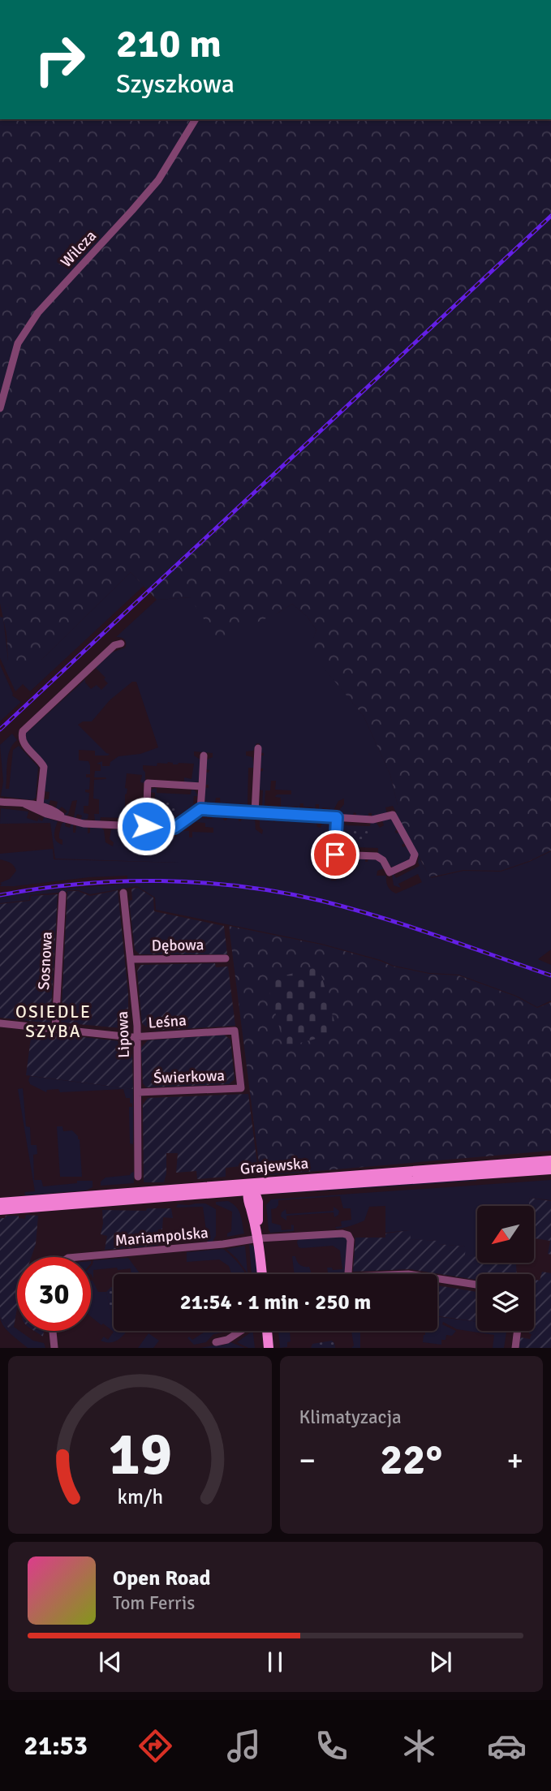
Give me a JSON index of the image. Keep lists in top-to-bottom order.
{
  "streets": {
    "main road": ["Grajewska"],
    "street": [
      "Wilcza",
      "Dębowa",
      "Sosnowa",
      "Leśna",
      "Lipowa",
      "Świerkowa",
      "Mariampolska"
    ]
  },
  "crossings": [
    ["Dębowa", "Lipowa"],
    ["Sosnowa", "Leśna"],
    ["Leśna", "Lipowa"],
    ["Leśna", "Świerkowa"],
    ["Lipowa", "Świerkowa"]
  ],
  "districts": ["OSIEDLE SZYBA"],
  "north": "bottom left",
  "page": {
    "turn": ["210 m", "Szyszkowa"],
    "limit": "30",
    "trip": "21:54 · 1 min · 250 m",
    "tile": "Klimatyzacja",
    "heat": ["−", "22°", "+"],
    "song": ["Open Road", "Tom Ferris"],
    "tabs": "21:53",
    "gauge": ["19", "km/h"]
  }
}
